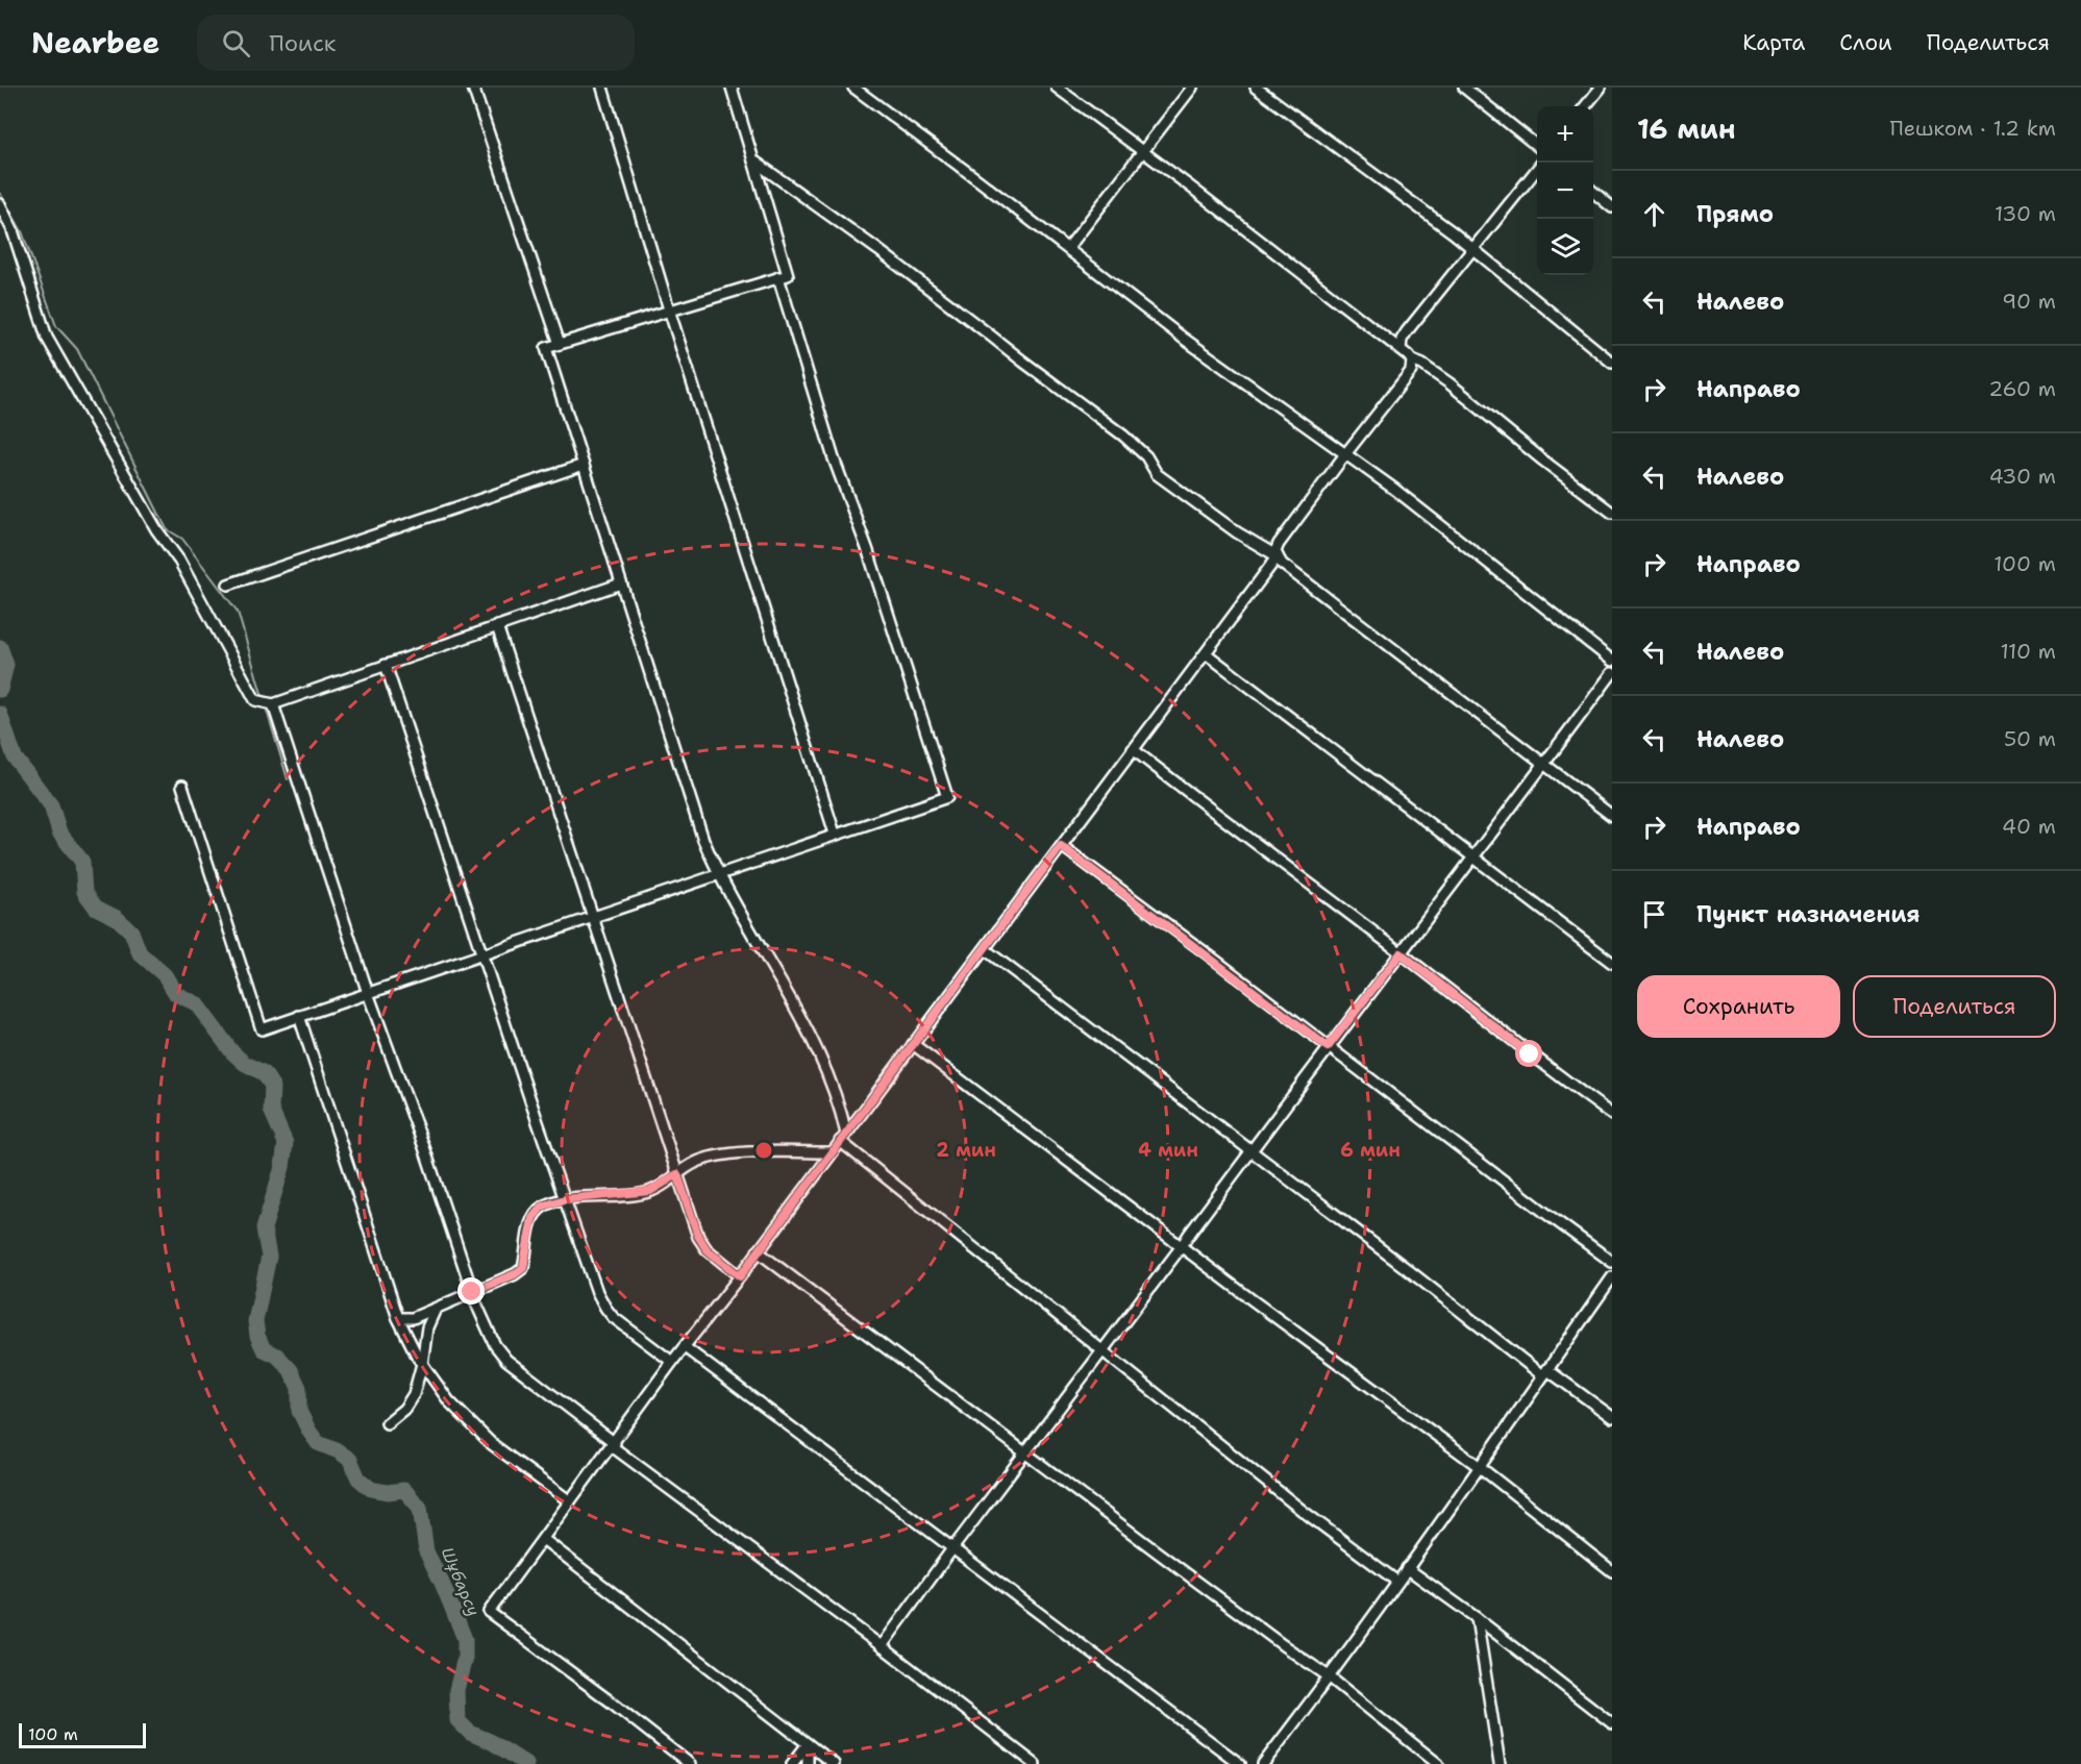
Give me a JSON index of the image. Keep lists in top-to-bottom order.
{
  "water": ["Шұбарсу"],
  "scale_bar": "100 m",
  "page": {
    "header": "Nearbee",
    "search": "Поиск",
    "nav": ["Карта", "Слои", "Поделиться"],
    "heading": ["16 мин", "Пешком · 1.2 km"],
    "map_buttons": ["+", "−"],
    "list": [
      ["Прямо", "130 m"],
      ["Налево", "90 m"],
      ["Направо", "260 m"],
      ["Налево", "430 m"],
      ["Направо", "100 m"],
      ["Налево", "110 m"],
      ["Налево", "50 m"],
      ["Направо", "40 m"],
      "Пункт назначения"
    ],
    "buttons": ["Сохранить", "Поделиться"],
    "scale": "100 m"
  },
  "rings": ["2 мин", "4 мин", "6 мин"]
}
